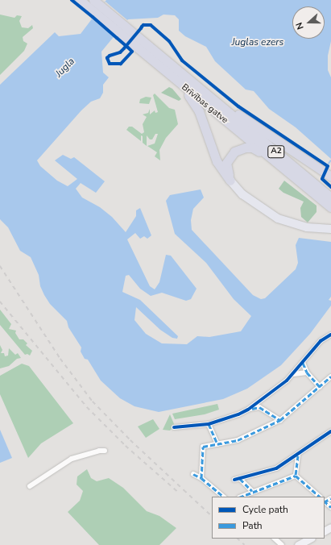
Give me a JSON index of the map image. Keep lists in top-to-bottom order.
{
  "streets": {
    "highway": ["Brīvības gatve", "A2"]
  },
  "water": ["Juglas ezers", "Jugla"],
  "legend": ["Cycle path", "Path"],
  "north": "left"
}
